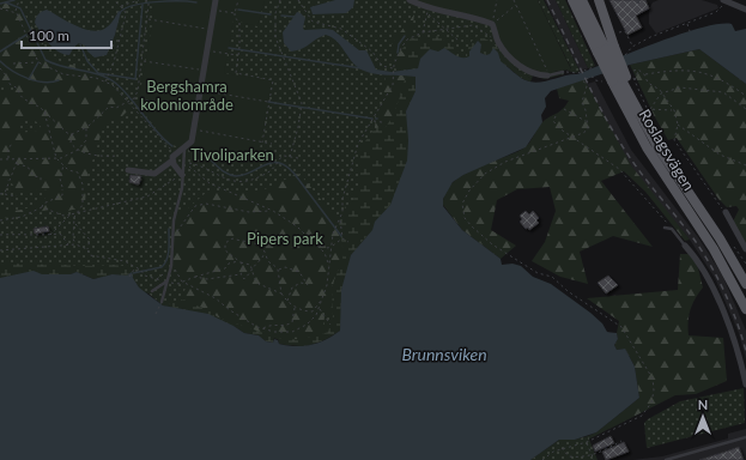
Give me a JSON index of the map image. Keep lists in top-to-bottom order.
{
  "streets": {
    "main road": ["Roslagsvägen"]
  },
  "water": ["Brunnsviken"],
  "parks": ["Bergshamra koloniområde", "Tivoliparken", "Pipers park"],
  "scale_bar": "100 m",
  "north": "top"
}
